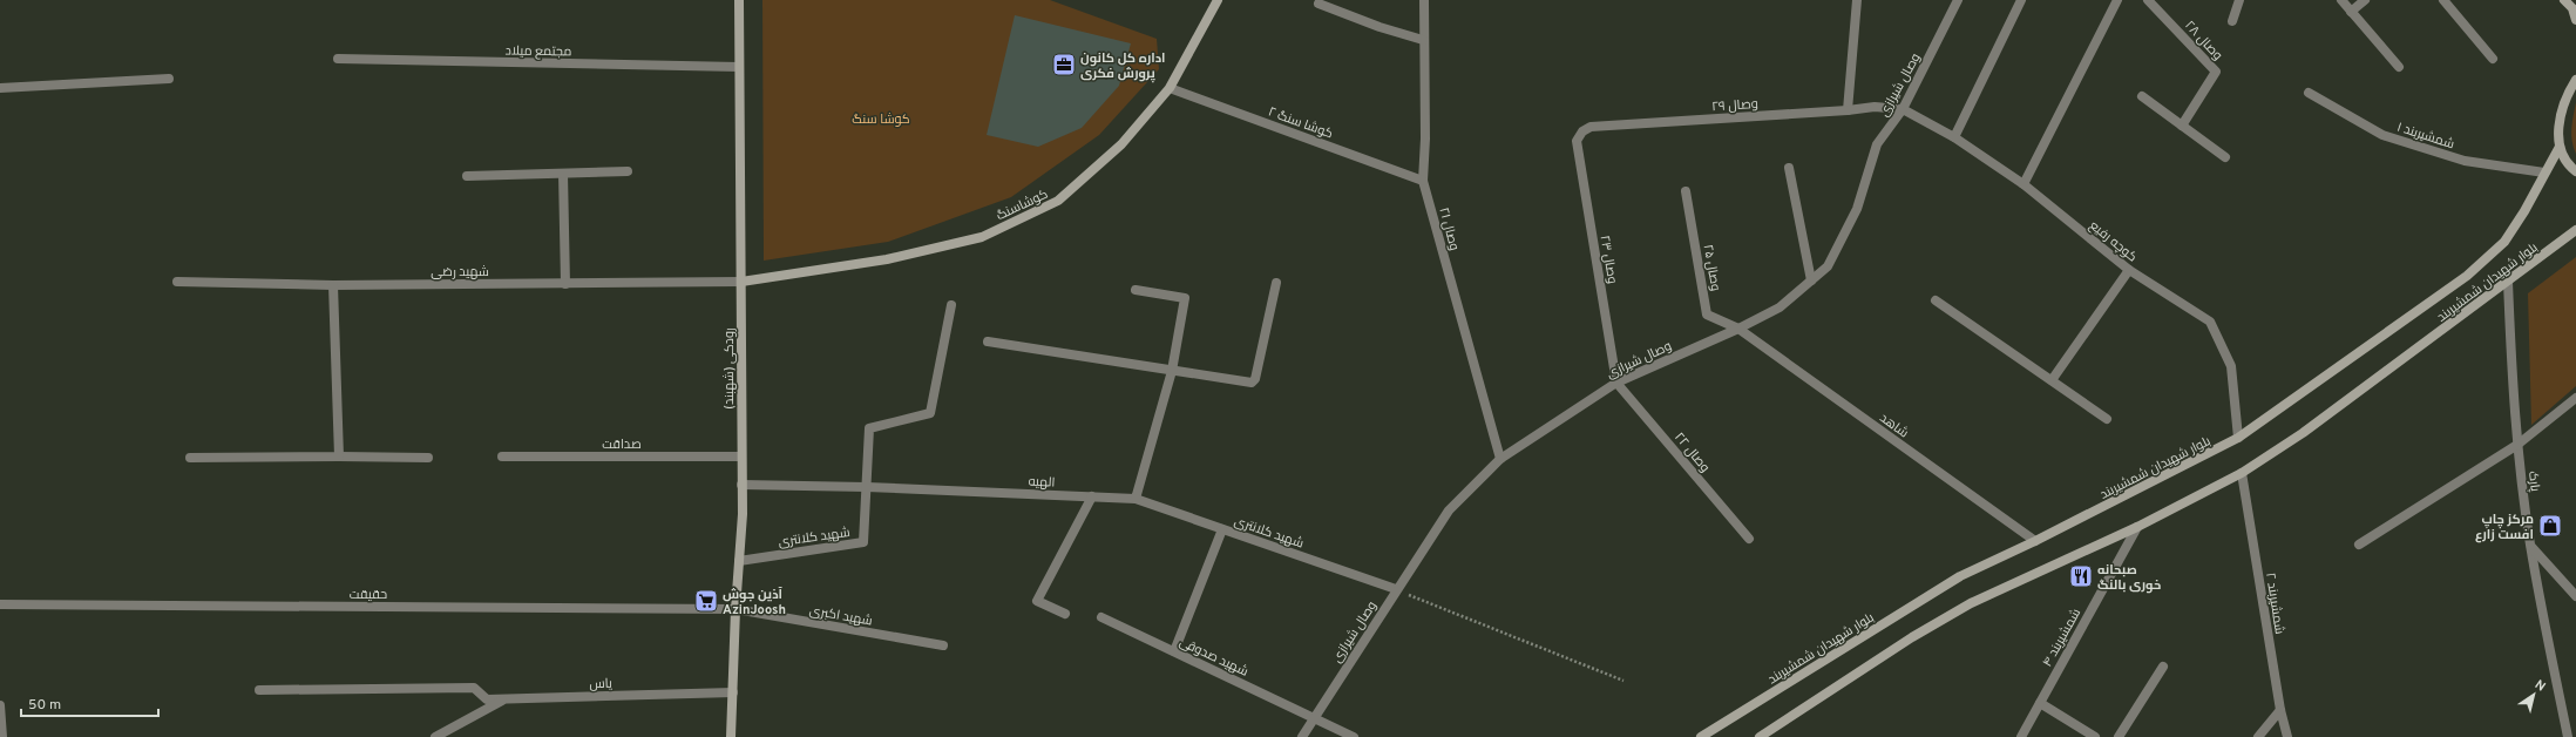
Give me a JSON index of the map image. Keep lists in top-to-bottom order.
{
  "streets": {
    "main road": ["کوشاسنگ", "بلوار شهیدان شمشیربند", "رودکی (شهبند)"],
    "street": [
      "وصال ۲۸",
      "مجتمع میلاد",
      "وصال شیرازی",
      "وصال ۲۹",
      "کوشا سنگ ۲",
      "شمشیربند ۱",
      "وصال ۲۱",
      "کوچه رفیع",
      "وصال ۲۳",
      "وصال ۲۵",
      "شهید رضی",
      "شاهد",
      "صداقت",
      "وصال ۲۲",
      "الهیه",
      "پارک",
      "شهید کلانتری",
      "حقیقت",
      "شمشیربند ۲",
      "شهید اکبری",
      "شمشیربند ۴",
      "شهید صدوقی",
      "یاس"
    ]
  },
  "crossings": [
    ["مجتمع میلاد", "رودکی (شهبند)"],
    ["وصال شیرازی", "وصال ۲۹"],
    ["وصال شیرازی", "وصال ۲۱"],
    ["وصال شیرازی", "کوچه رفیع"],
    ["وصال شیرازی", "وصال ۲۳"],
    ["وصال شیرازی", "وصال ۲۵"],
    ["وصال شیرازی", "شاهد"],
    ["وصال شیرازی", "وصال ۲۲"],
    ["وصال شیرازی", "شهید کلانتری"],
    ["وصال شیرازی", "شهید صدوقی"],
    ["وصال ۲۹", "کوچه رفیع"],
    ["وصال ۲۹", "وصال ۲۳"],
    ["کوشا سنگ ۲", "کوشاسنگ"],
    ["کوشا سنگ ۲", "وصال ۲۱"],
    ["شمشیربند ۱", "بلوار شهیدان شمشیربند"],
    ["کوشاسنگ", "شهید رضی"],
    ["کوشاسنگ", "رودکی (شهبند)"],
    ["کوچه رفیع", "بلوار شهیدان شمشیربند"],
    ["وصال ۲۳", "وصال ۲۲"],
    ["وصال ۲۵", "شاهد"],
    ["شهید رضی", "رودکی (شهبند)"],
    ["بلوار شهیدان شمشیربند", "شاهد"],
    ["بلوار شهیدان شمشیربند", "پارک"],
    ["بلوار شهیدان شمشیربند", "شمشیربند ۲"],
    ["بلوار شهیدان شمشیربند", "شمشیربند ۴"],
    ["رودکی (شهبند)", "صداقت"],
    ["رودکی (شهبند)", "الهیه"],
    ["رودکی (شهبند)", "شهید کلانتری"],
    ["رودکی (شهبند)", "حقیقت"],
    ["رودکی (شهبند)", "شهید اکبری"],
    ["رودکی (شهبند)", "یاس"],
    ["الهیه", "شهید کلانتری"],
    ["حقیقت", "شهید اکبری"]
  ],
  "parks": ["کوشا سنگ"],
  "places": {
    "office": ["اداره کل کانون پرورش فکری"],
    "shop": ["مرکز چاپ افست زارع"],
    "restaurant": ["صبحانه خوری بالنگ"],
    "supermarket": ["آذین جوش AzinJoosh"]
  },
  "scale_bar": "50 m",
  "north": "top right"
}
